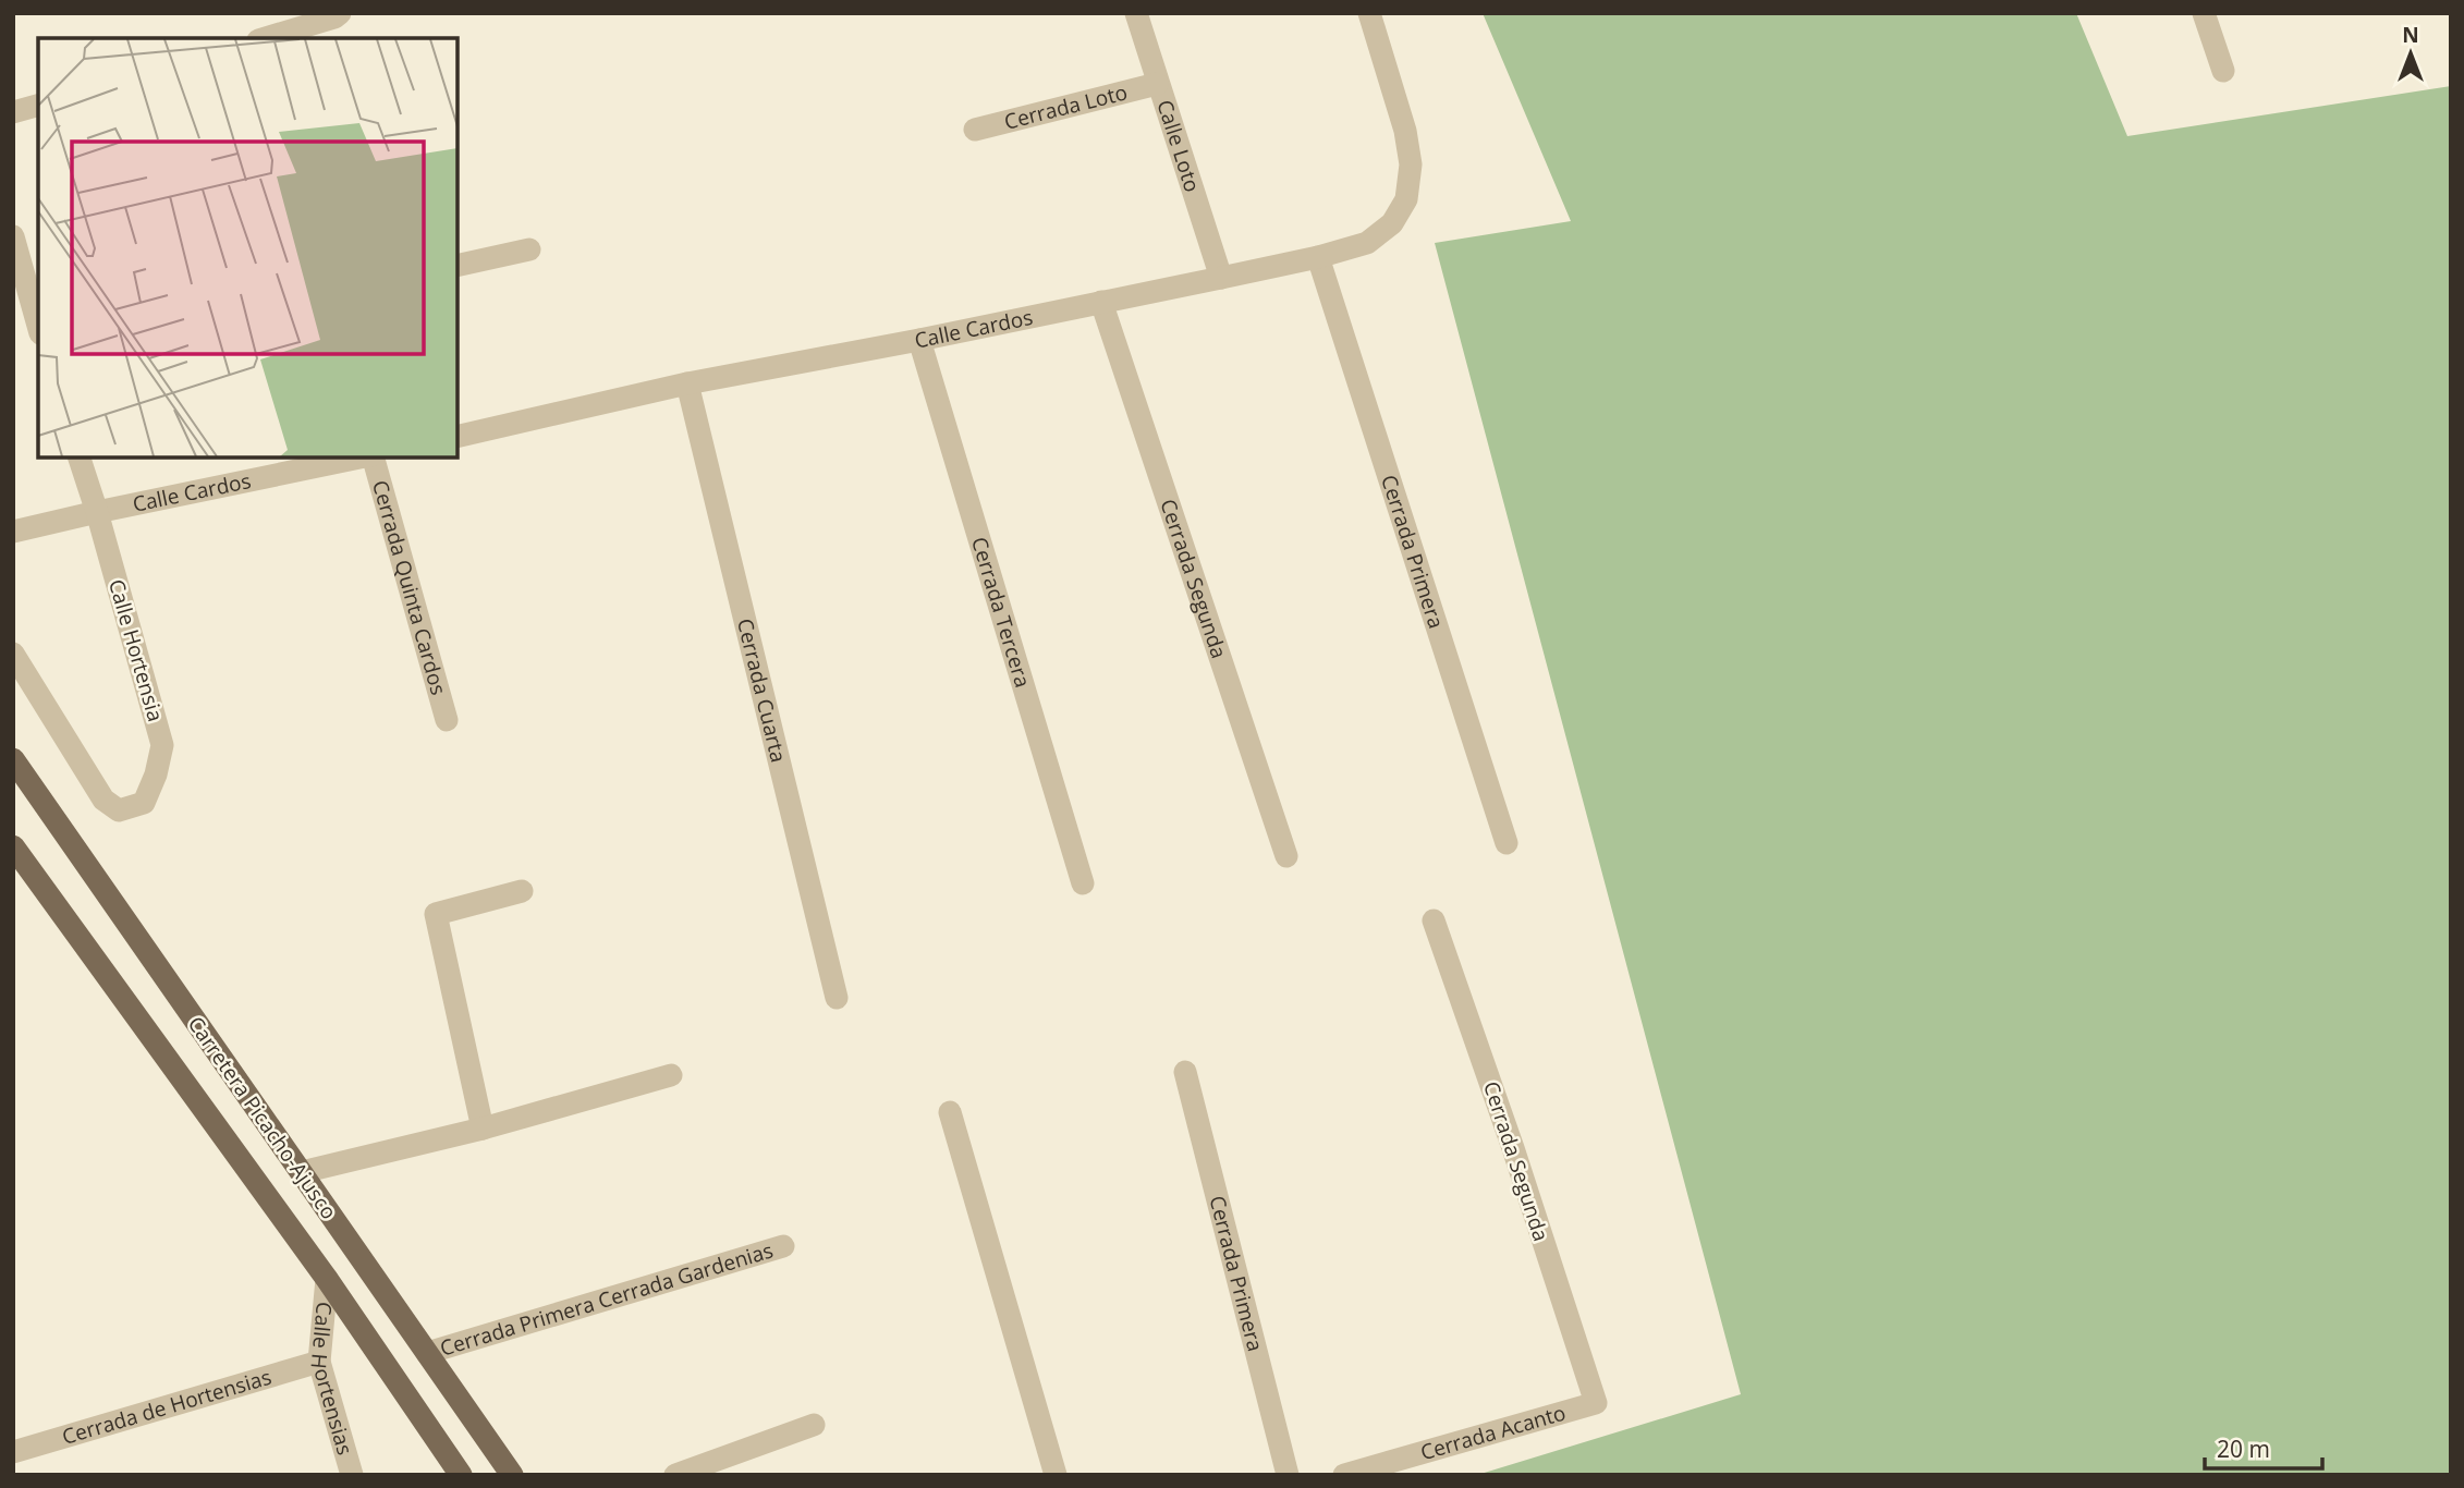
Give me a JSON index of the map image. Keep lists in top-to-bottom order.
{
  "streets": {
    "main road": ["Carretera Picacho-Ajusco"],
    "street": [
      "Cerrada Loto",
      "Calle Loto",
      "Calle Cardos",
      "Cerrada Primera",
      "Cerrada Segunda",
      "Cerrada Quinta Cardos",
      "Cerrada Tercera",
      "Calle Hortensia",
      "Cerrada Cuarta",
      "Cerrada Primera Cerrada Gardenias",
      "Calle Hortensias",
      "Cerrada de Hortensias",
      "Cerrada Acanto"
    ]
  },
  "crossings": [
    ["Cerrada Loto", "Calle Loto"],
    ["Calle Loto", "Calle Cardos"],
    ["Calle Cardos", "Cerrada Primera"],
    ["Calle Cardos", "Cerrada Segunda"],
    ["Calle Cardos", "Cerrada Tercera"],
    ["Calle Cardos", "Calle Hortensia"],
    ["Calle Cardos", "Cerrada Cuarta"],
    ["Cerrada Segunda", "Cerrada Acanto"],
    ["Carretera Picacho-Ajusco", "Cerrada Primera Cerrada Gardenias"],
    ["Carretera Picacho-Ajusco", "Calle Hortensias"],
    ["Calle Hortensias", "Cerrada de Hortensias"]
  ],
  "scale_bar": "20 m",
  "north": "top"
}
